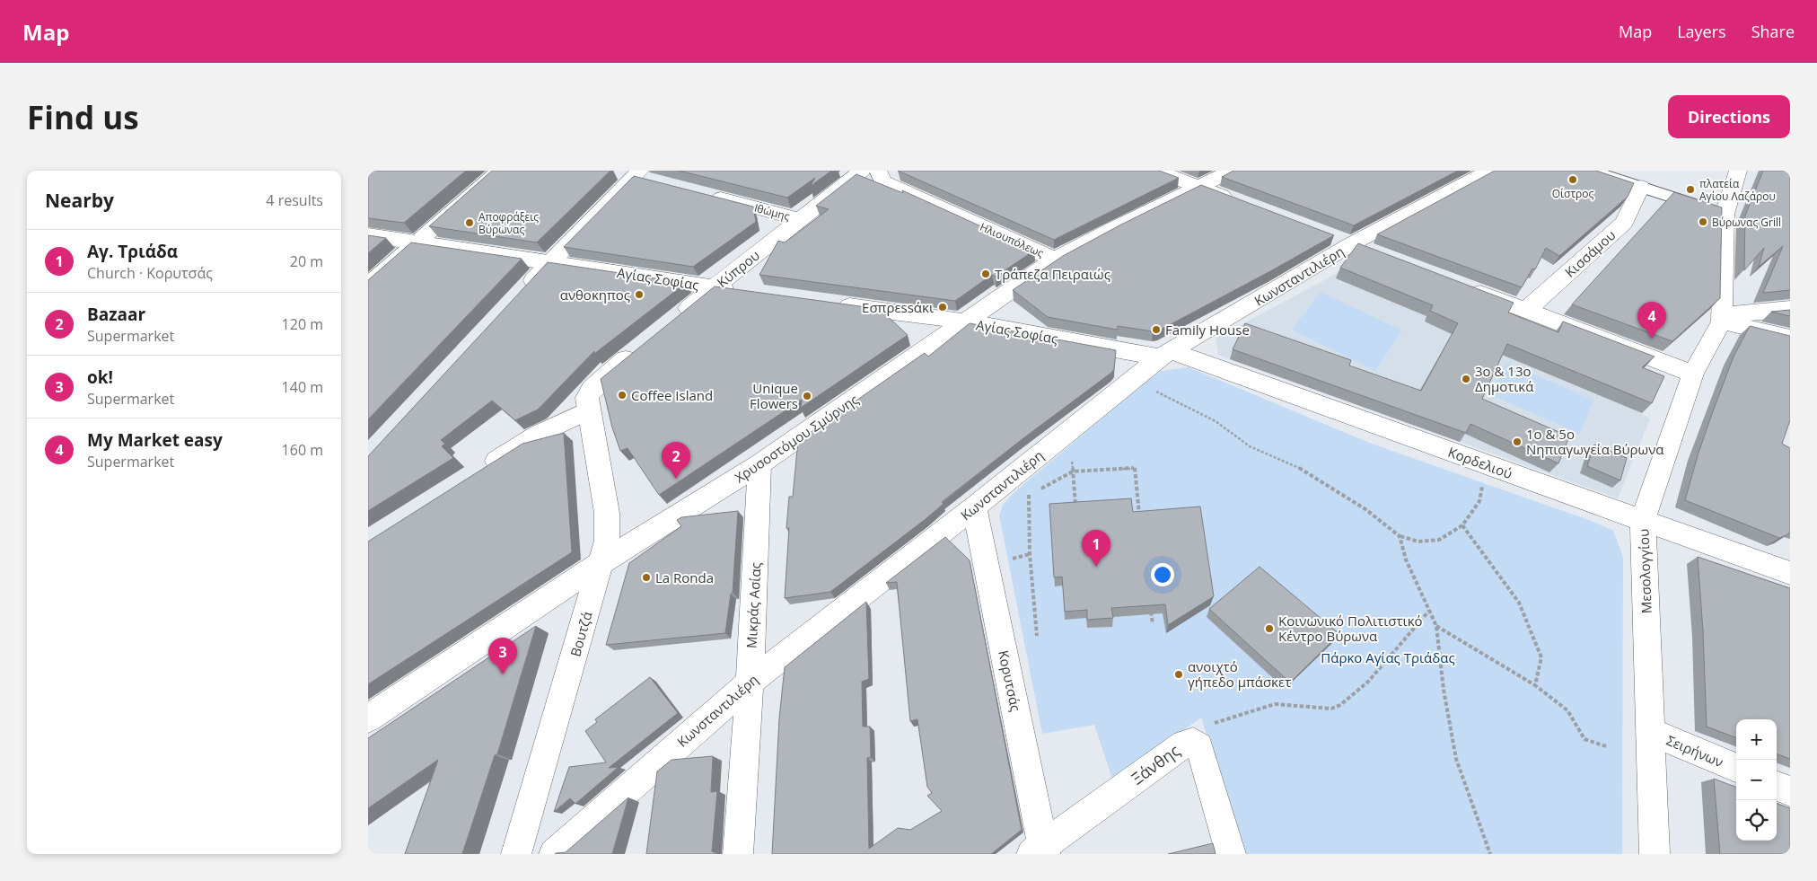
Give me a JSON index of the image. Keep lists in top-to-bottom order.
{
  "streets": {
    "street": [
      "Ιθώμης",
      "Ηλιουπόλεως",
      "Κισσάμου",
      "Κύπρου",
      "Κωνσταντιλιέρη",
      "Αγίας Σοφίας",
      "Χρυσοστόμου Σμύρνης",
      "Κορδελιού",
      "Μεσολογγίου",
      "Μικράς Ασίας",
      "Βουτζά",
      "Κορυτσάς",
      "Σειρήνων",
      "Ξάνθης"
    ]
  },
  "crossings": [
    ["Ιθώμης", "Κύπρου"],
    ["Ηλιουπόλεως", "Χρυσοστόμου Σμύρνης"],
    ["Κύπρου", "Αγίας Σοφίας"],
    ["Κωνσταντιλιέρη", "Αγίας Σοφίας"],
    ["Κωνσταντιλιέρη", "Κορδελιού"],
    ["Κωνσταντιλιέρη", "Μικράς Ασίας"],
    ["Κωνσταντιλιέρη", "Κορυτσάς"],
    ["Αγίας Σοφίας", "Χρυσοστόμου Σμύρνης"],
    ["Αγίας Σοφίας", "Κορδελιού"],
    ["Χρυσοστόμου Σμύρνης", "Μικράς Ασίας"],
    ["Χρυσοστόμου Σμύρνης", "Βουτζά"],
    ["Κορδελιού", "Μεσολογγίου"],
    ["Μεσολογγίου", "Σειρήνων"],
    ["Κορυτσάς", "Ξάνθης"]
  ],
  "parks": ["Πάρκο Αγίας Τριάδας"],
  "places": [
    "Οίστρος",
    "πλατεία Αγίου Λαζάρου",
    "Βύρωνας Grill",
    "Αποφράξεις Βύρωνας",
    "Τράπεζα Πειραιώς",
    "ανθοκηπος",
    "Εσπρεssάκι",
    "Family House",
    "3o & 13o Δημοτικά",
    "Coffee Island",
    "Unique Flowers",
    "1ο & 5ο Νηπιαγωγεία Βύρωνα",
    "La Ronda",
    "Κοινωνικό Πολιτιστικό Κέντρο Βύρωνα",
    "ανοιχτό γήπεδο μπάσκετ"
  ],
  "page": {
    "header": "Map",
    "nav": ["Map", "Layers", "Share"],
    "buttons": "Directions",
    "title": "Find us",
    "heading": ["Nearby", "4 results"],
    "list": [
      {
        "mark": "1",
        "name": "Αγ. Τριάδα",
        "note": "Church · Κορυτσάς",
        "value": "20 m"
      },
      {
        "mark": "2",
        "name": "Bazaar",
        "note": "Supermarket",
        "value": "120 m"
      },
      {
        "mark": "3",
        "name": "ok!",
        "note": "Supermarket",
        "value": "140 m"
      },
      {
        "mark": "4",
        "name": "My Market easy",
        "note": "Supermarket",
        "value": "160 m"
      }
    ],
    "pins": [
      "4",
      "2",
      "1",
      "3"
    ],
    "map_buttons": ["+", "−"]
  }
}
